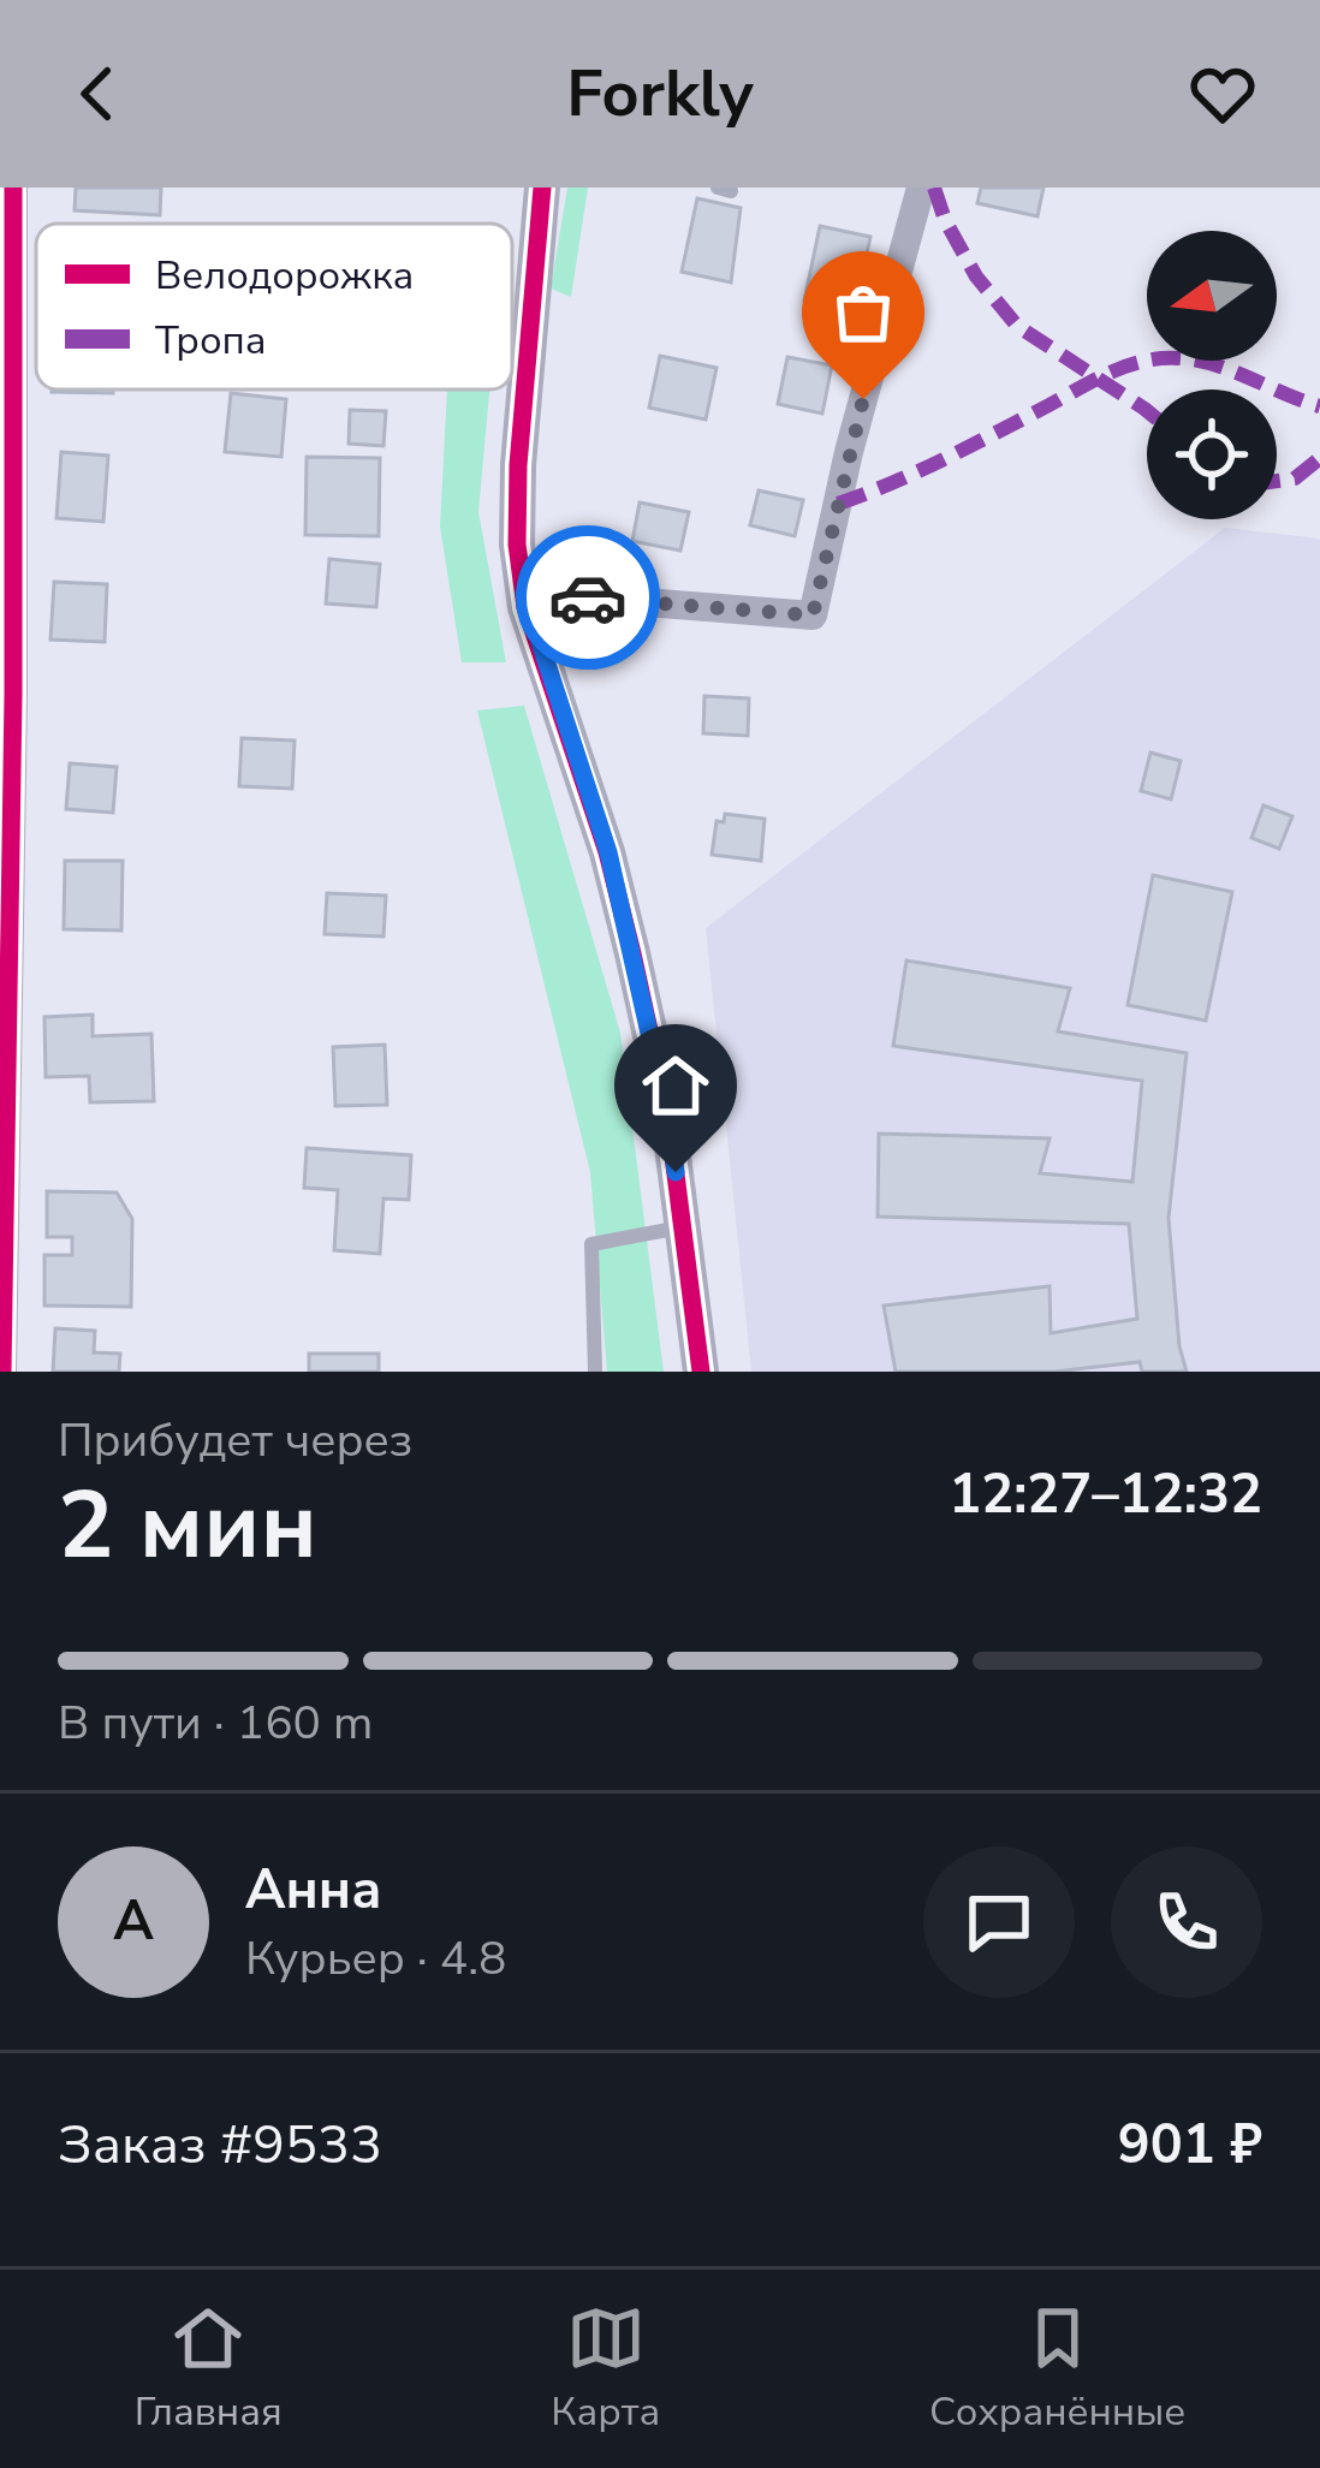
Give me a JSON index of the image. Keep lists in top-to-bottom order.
{
  "legend": ["Велодорожка", "Тропа"],
  "north": "left",
  "page": {
    "header": "Forkly",
    "heading": ["2 мин", "Прибудет через", "12:27–12:32"],
    "panel": [
      "Анна",
      "Курьер · 4.8",
      "Заказ #9533",
      "901 ₽"
    ],
    "bar": "В пути · 160 m",
    "round": "А",
    "tabs": ["Главная", "Карта", "Сохранённые"]
  }
}
